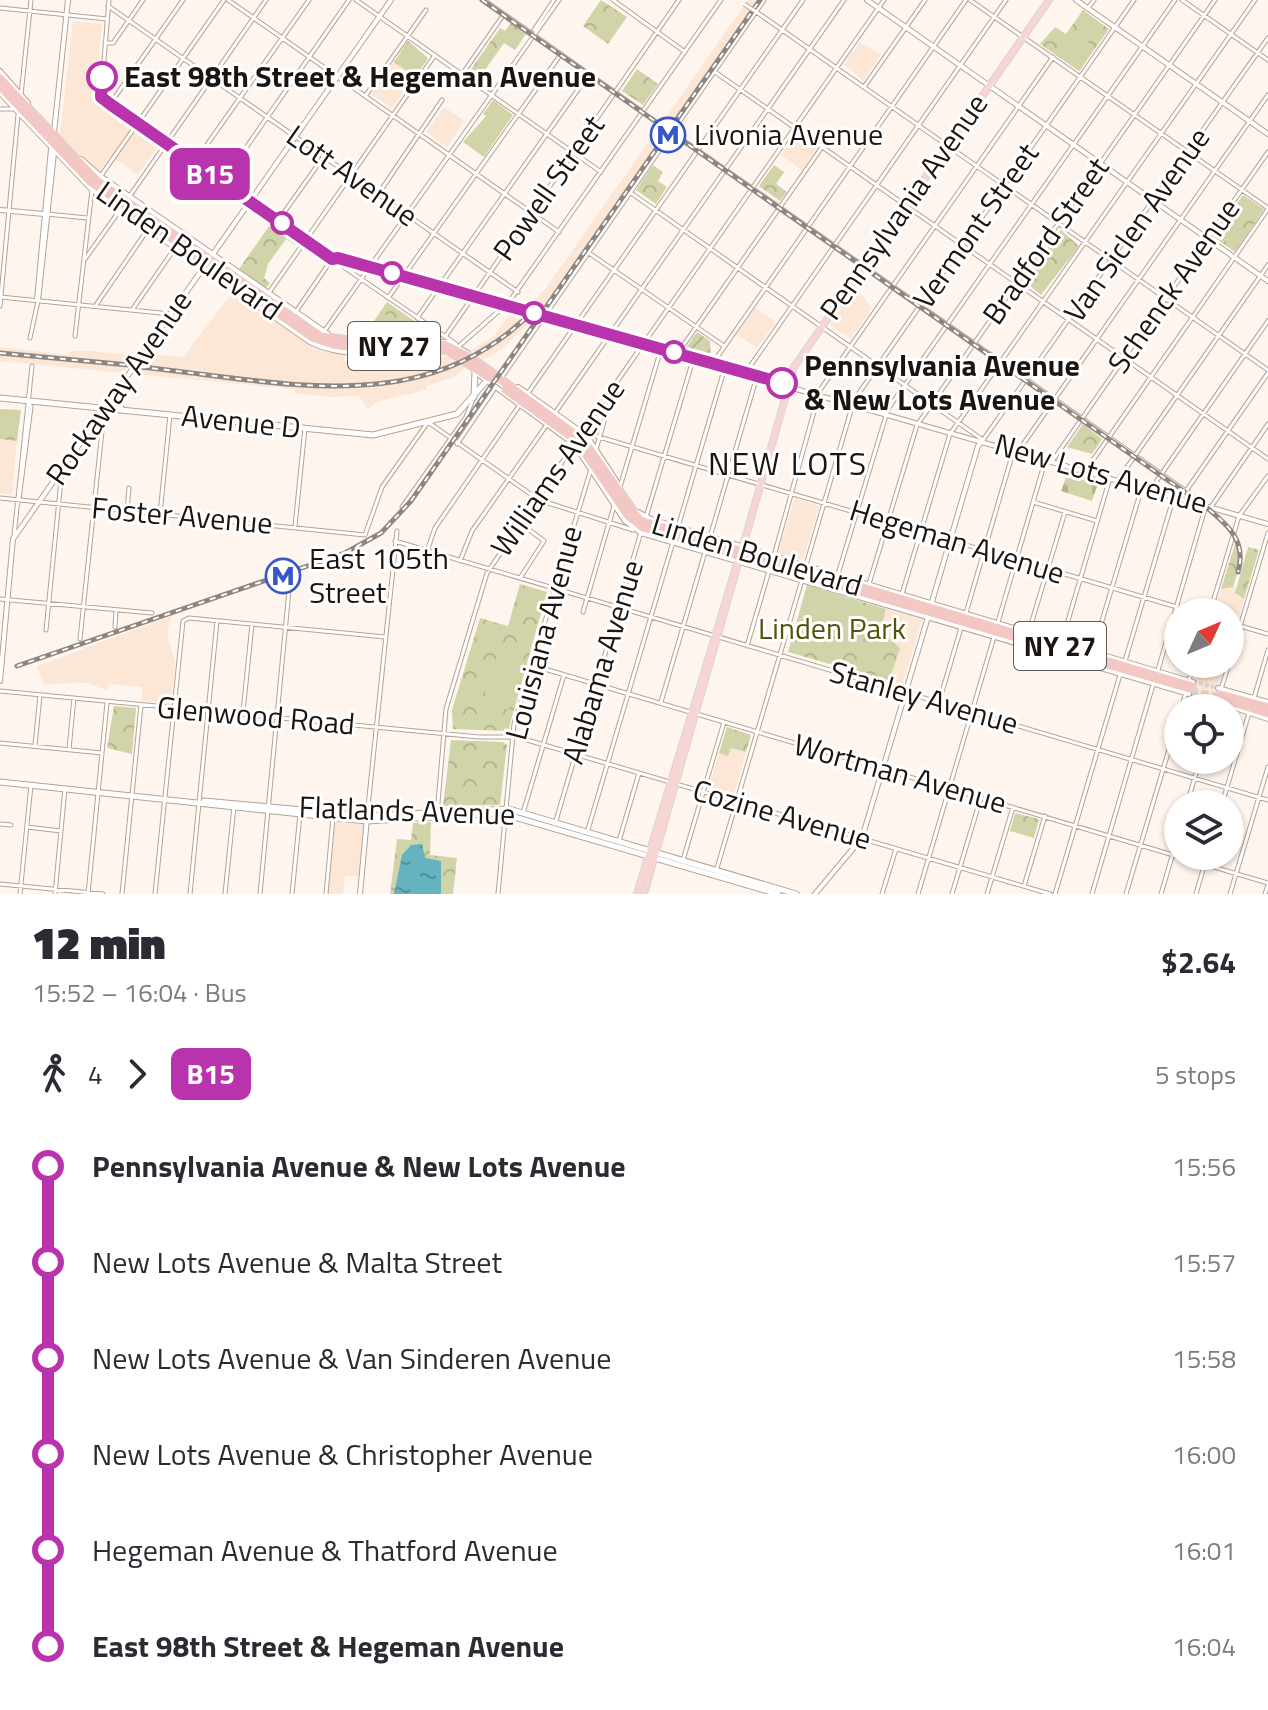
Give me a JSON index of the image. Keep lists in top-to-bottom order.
{
  "streets": {
    "highway": ["Linden Boulevard", "NY 27"],
    "main road": ["Pennsylvania Avenue", "Avenue D", "Flatlands Avenue"],
    "street": [
      "Lott Avenue",
      "Powell Street",
      "Van Siclen Avenue",
      "Vermont Street",
      "Bradford Street",
      "Schenck Avenue",
      "Rockaway Avenue",
      "Williams Avenue",
      "New Lots Avenue",
      "Foster Avenue",
      "Hegeman Avenue",
      "Louisiana Avenue",
      "Alabama Avenue",
      "Stanley Avenue",
      "Glenwood Road",
      "Wortman Avenue",
      "Cozine Avenue"
    ]
  },
  "crossings": [
    ["Lott Avenue", "Powell Street"],
    ["Lott Avenue", "Rockaway Avenue"],
    ["Powell Street", "New Lots Avenue"],
    ["Pennsylvania Avenue", "Linden Boulevard"],
    ["Pennsylvania Avenue", "New Lots Avenue"],
    ["Pennsylvania Avenue", "Hegeman Avenue"],
    ["Pennsylvania Avenue", "Stanley Avenue"],
    ["Pennsylvania Avenue", "Wortman Avenue"],
    ["Pennsylvania Avenue", "Flatlands Avenue"],
    ["Pennsylvania Avenue", "Cozine Avenue"],
    ["Van Siclen Avenue", "Linden Boulevard"],
    ["Van Siclen Avenue", "New Lots Avenue"],
    ["Van Siclen Avenue", "Hegeman Avenue"],
    ["Van Siclen Avenue", "Stanley Avenue"],
    ["Van Siclen Avenue", "Wortman Avenue"],
    ["Van Siclen Avenue", "Cozine Avenue"],
    ["Vermont Street", "Linden Boulevard"],
    ["Vermont Street", "New Lots Avenue"],
    ["Vermont Street", "Hegeman Avenue"],
    ["Vermont Street", "Stanley Avenue"],
    ["Vermont Street", "Wortman Avenue"],
    ["Vermont Street", "Flatlands Avenue"],
    ["Vermont Street", "Cozine Avenue"],
    ["Bradford Street", "Linden Boulevard"],
    ["Bradford Street", "New Lots Avenue"],
    ["Bradford Street", "Hegeman Avenue"],
    ["Linden Boulevard", "Rockaway Avenue"],
    ["Linden Boulevard", "Avenue D"],
    ["Linden Boulevard", "Williams Avenue"],
    ["Linden Boulevard", "Hegeman Avenue"],
    ["Linden Boulevard", "Louisiana Avenue"],
    ["Linden Boulevard", "Alabama Avenue"],
    ["Schenck Avenue", "New Lots Avenue"],
    ["Rockaway Avenue", "Avenue D"],
    ["Rockaway Avenue", "Foster Avenue"],
    ["Avenue D", "Foster Avenue"],
    ["Williams Avenue", "New Lots Avenue"],
    ["Williams Avenue", "Hegeman Avenue"],
    ["Williams Avenue", "Stanley Avenue"],
    ["Williams Avenue", "Glenwood Road"],
    ["Williams Avenue", "Flatlands Avenue"],
    ["New Lots Avenue", "Alabama Avenue"],
    ["Hegeman Avenue", "Alabama Avenue"],
    ["Louisiana Avenue", "Stanley Avenue"],
    ["Louisiana Avenue", "Glenwood Road"],
    ["Louisiana Avenue", "Wortman Avenue"],
    ["Louisiana Avenue", "Flatlands Avenue"],
    ["Louisiana Avenue", "Cozine Avenue"],
    ["Alabama Avenue", "Stanley Avenue"],
    ["Alabama Avenue", "Wortman Avenue"],
    ["Alabama Avenue", "Flatlands Avenue"],
    ["Alabama Avenue", "Cozine Avenue"],
    ["Glenwood Road", "Cozine Avenue"]
  ],
  "districts": ["NEW LOTS"],
  "parks": ["Linden Park"],
  "places": {
    "other": ["East 98th Street & Hegeman Avenue", "Pennsylvania Avenue & New Lots Avenue"],
    "metro station": ["Livonia Avenue", "East 105th Street"]
  },
  "lines": ["bus line B15"],
  "north": "top right",
  "page": {
    "on_map": "B15",
    "heading": ["12 min", "15:52 – 16:04 · Bus", "$2.64"],
    "legs": ["4", "B15", "5 stops"],
    "list": [
      {
        "name": "Pennsylvania Avenue & New Lots Avenue",
        "value": "15:56"
      },
      {
        "name": "New Lots Avenue & Malta Street",
        "value": "15:57"
      },
      {
        "name": "New Lots Avenue & Van Sinderen Avenue",
        "value": "15:58"
      },
      {
        "name": "New Lots Avenue & Christopher Avenue",
        "value": "16:00"
      },
      {
        "name": "Hegeman Avenue & Thatford Avenue",
        "value": "16:01"
      },
      {
        "name": "East 98th Street & Hegeman Avenue",
        "value": "16:04"
      }
    ]
  }
}
